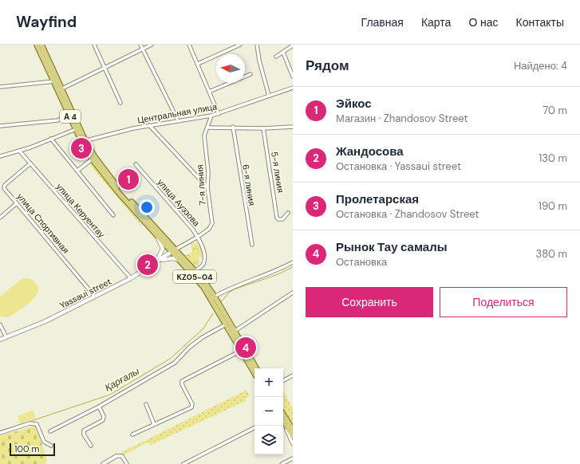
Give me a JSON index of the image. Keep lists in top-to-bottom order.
{
  "streets": {
    "main road": ["А 4", "KZ05-04", "Yassaui street"],
    "street": [
      "Центральная улица",
      "5-я линия",
      "7-я линия",
      "6-я линия",
      "улица Ауэзова",
      "улица Керуентау",
      "улица Спортивная"
    ]
  },
  "crossings": [
    ["Центральная улица", "А 4"],
    ["Центральная улица", "7-я линия"],
    ["Центральная улица", "KZ05-04"],
    ["А 4", "KZ05-04"],
    ["7-я линия", "улица Ауэзова"],
    ["7-я линия", "KZ05-04"],
    ["7-я линия", "Yassaui street"],
    ["улица Ауэзова", "KZ05-04"],
    ["улица Керуентау", "улица Спортивная"],
    ["улица Керуентау", "Yassaui street"],
    ["улица Спортивная", "Yassaui street"],
    ["KZ05-04", "Yassaui street"]
  ],
  "water": ["Қарғалы"],
  "scale_bar": "100 m",
  "north": "left",
  "page": {
    "header": "Wayfind",
    "nav": [
      "Главная",
      "Карта",
      "О нас",
      "Контакты"
    ],
    "heading": ["Рядом", "Найдено: 4"],
    "list": [
      {
        "mark": "1",
        "name": "Эйкос",
        "note": "Магазин · Zhandosov Street",
        "value": "70 m"
      },
      {
        "mark": "2",
        "name": "Жандосова",
        "note": "Остановка · Yassaui street",
        "value": "130 m"
      },
      {
        "mark": "3",
        "name": "Пролетарская",
        "note": "Остановка · Zhandosov Street",
        "value": "190 m"
      },
      {
        "mark": "4",
        "name": "Рынок Тау самалы",
        "note": "Остановка",
        "value": "380 m"
      }
    ],
    "pins": [
      "3",
      "1",
      "2",
      "4"
    ],
    "buttons": ["Сохранить", "Поделиться"],
    "map_buttons": ["+", "−"],
    "scale": "100 m"
  }
}
